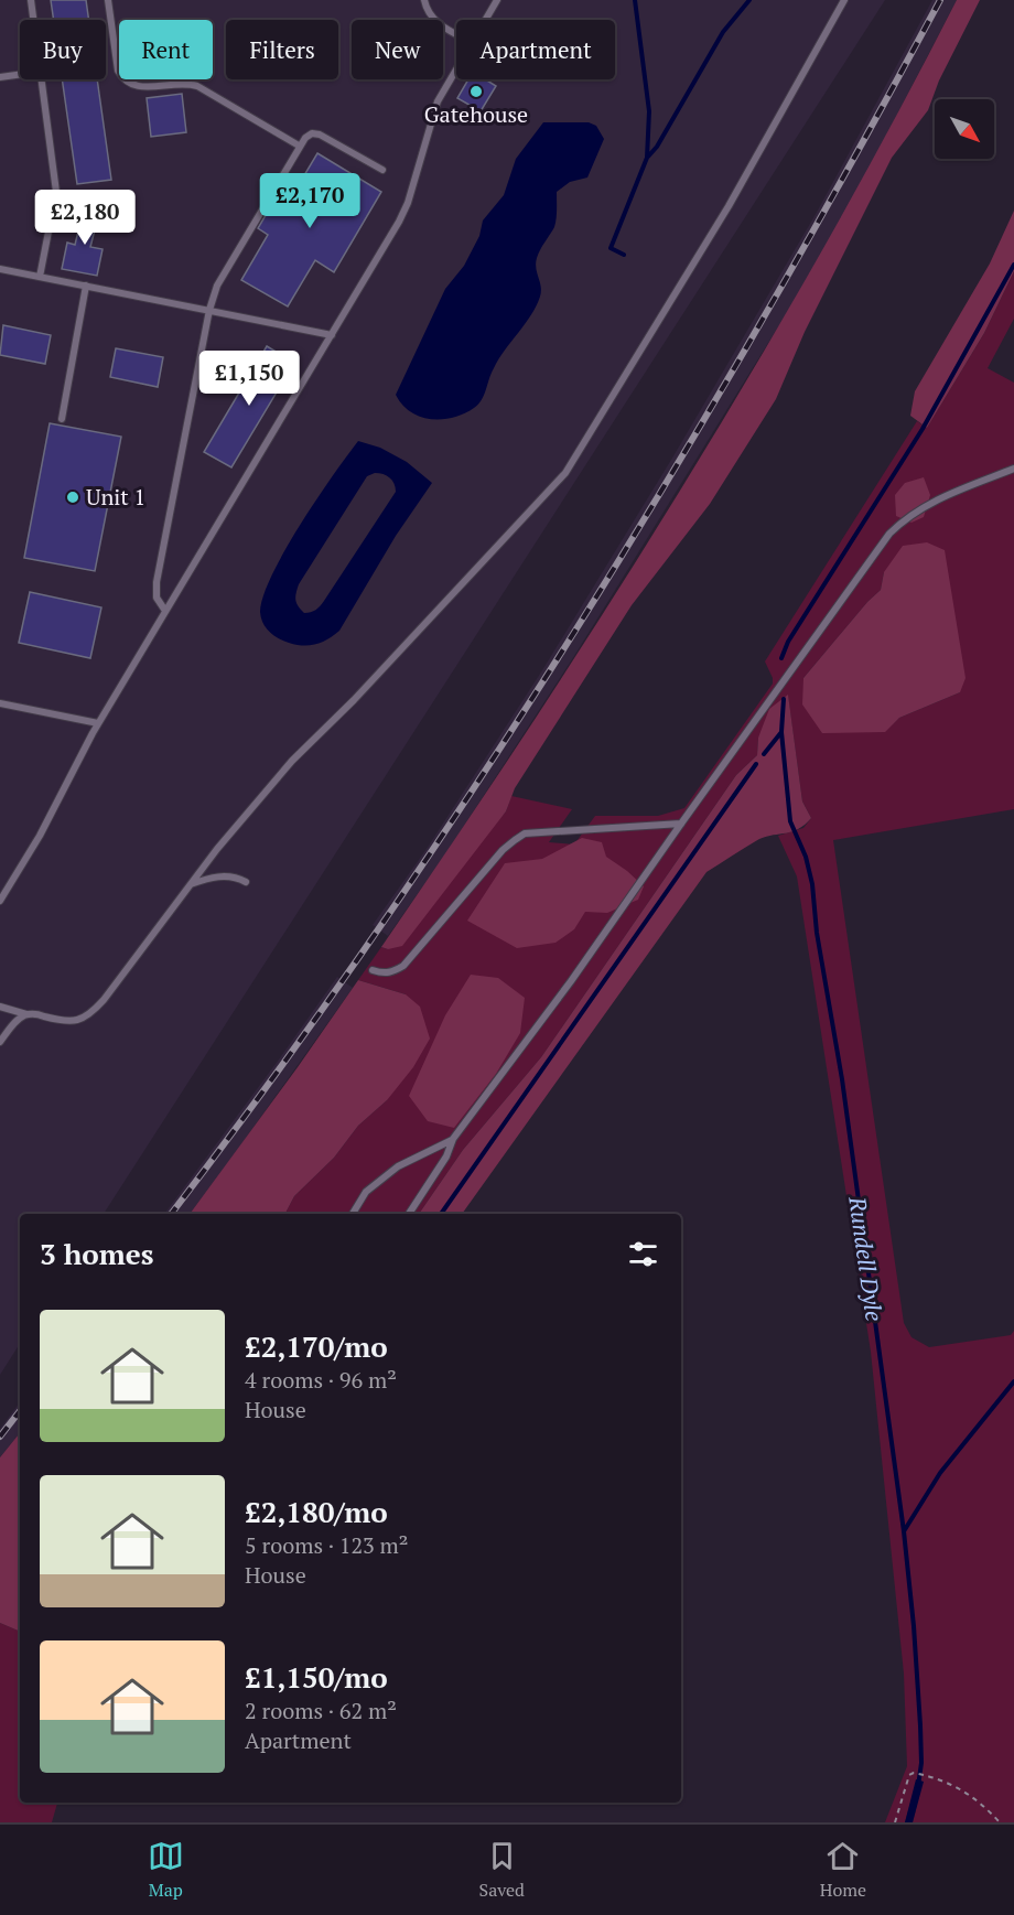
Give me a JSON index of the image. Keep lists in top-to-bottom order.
{
  "water": ["Rundell Dyle"],
  "places": ["Gatehouse", "Unit 1"],
  "north": "bottom right",
  "page": {
    "chip": [
      "Buy",
      "Rent",
      "Filters",
      "New",
      "Apartment"
    ],
    "price": ["£2,170", "£2,180", "£1,150"],
    "heading": "3 homes",
    "list": [
      {
        "name": "£2,170/mo",
        "note": "4 rooms · 96 m² · House"
      },
      {
        "name": "£2,180/mo",
        "note": "5 rooms · 123 m² · House"
      },
      {
        "name": "£1,150/mo",
        "note": "2 rooms · 62 m² · Apartment"
      }
    ],
    "tabs": ["Map", "Saved", "Home"]
  }
}
